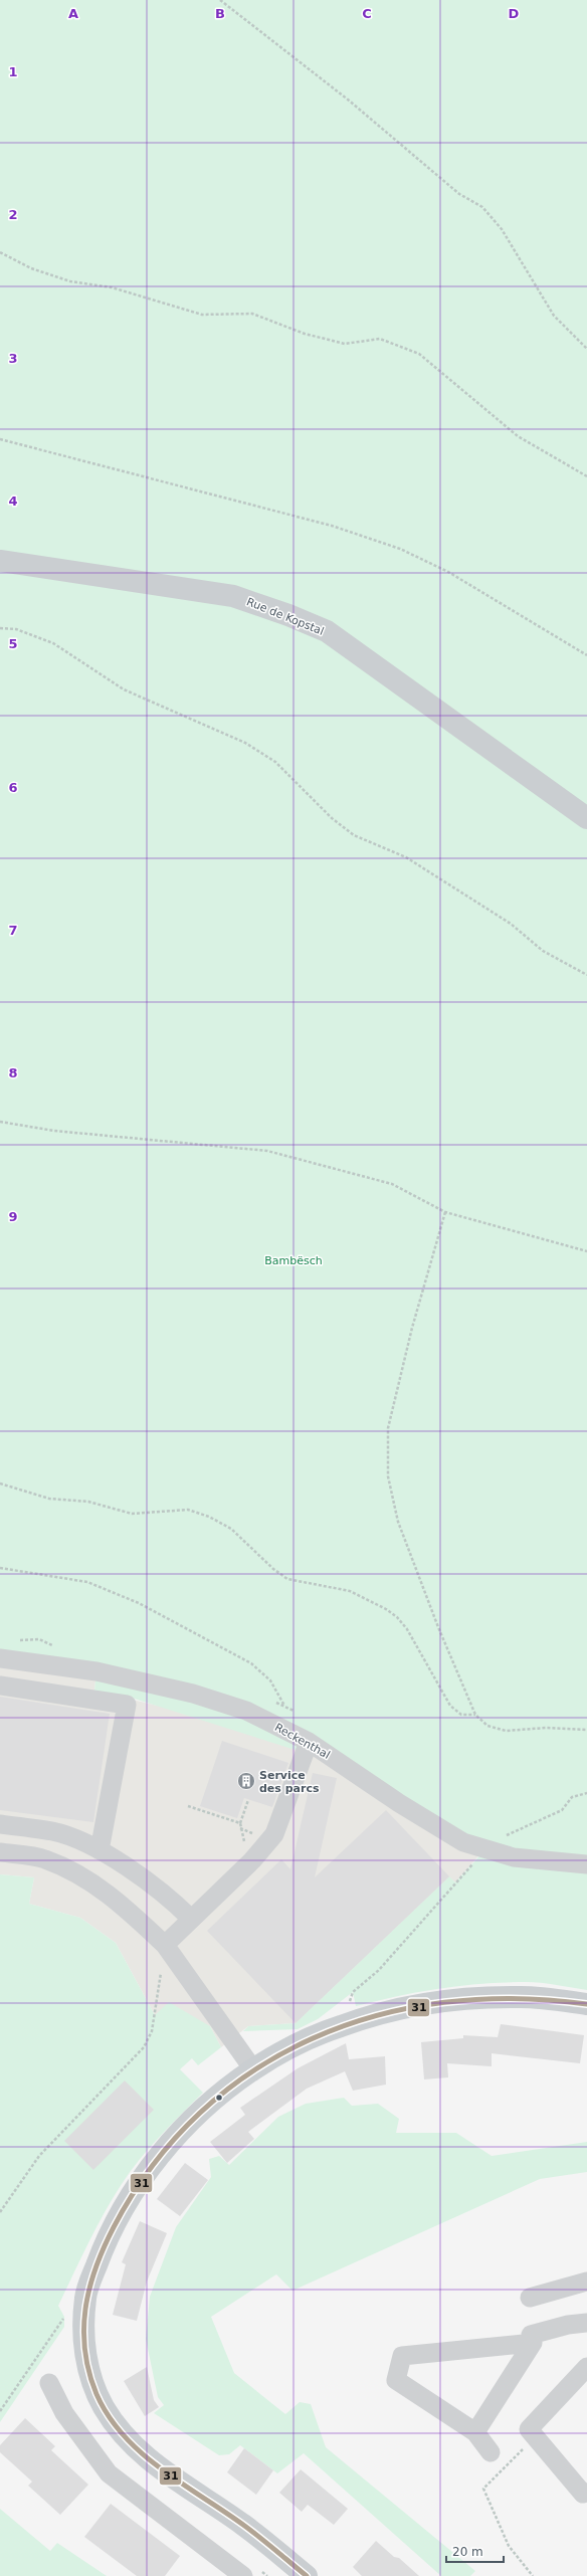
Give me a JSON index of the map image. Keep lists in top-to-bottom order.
{
  "streets": {
    "main road": ["Rue de Kopstal"],
    "street": ["Reckenthal"]
  },
  "parks": ["Bambësch"],
  "places": {
    "building": ["Service des parcs"]
  },
  "lines": ["transit line 31"],
  "scale_bar": "20 m",
  "grid": {
    "columns": [
      "A",
      "B",
      "C",
      "D"
    ],
    "rows": [
      "1",
      "2",
      "3",
      "4",
      "5",
      "6",
      "7",
      "8",
      "9"
    ]
  }
}
